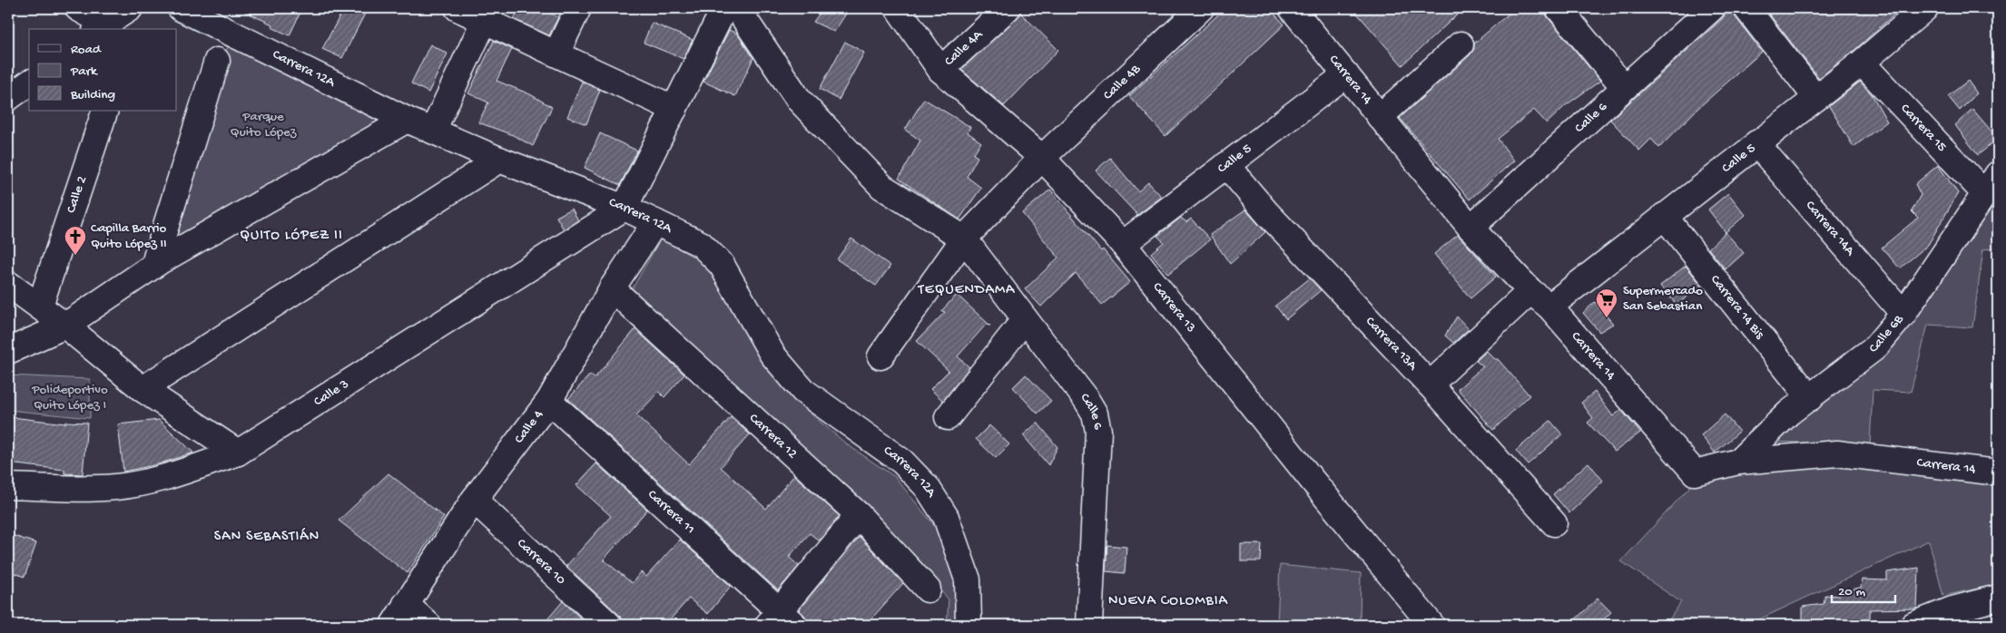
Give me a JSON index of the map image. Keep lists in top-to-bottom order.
{
  "streets": {
    "street": [
      "Calle 4A",
      "Carrera 12A",
      "Carrera 14",
      "Calle 4B",
      "Calle 6",
      "Carrera 15",
      "Calle 5",
      "Calle 2",
      "Carrera 14A",
      "Carrera 14 Bis",
      "Carrera 13",
      "Calle 6B",
      "Carrera 13A",
      "Calle 3",
      "Calle 4",
      "Carrera 12",
      "Carrera 11",
      "Carrera 10"
    ]
  },
  "crossings": [
    ["Calle 4A", "Carrera 13"],
    ["Carrera 12A", "Calle 3"],
    ["Carrera 12A", "Calle 4"],
    ["Carrera 14", "Calle 6"],
    ["Carrera 14", "Calle 5"],
    ["Carrera 14", "Calle 6B"],
    ["Calle 4B", "Calle 6"],
    ["Calle 4B", "Carrera 13"],
    ["Carrera 15", "Calle 5"],
    ["Carrera 15", "Calle 6B"],
    ["Calle 5", "Carrera 14A"],
    ["Calle 5", "Carrera 14 Bis"],
    ["Calle 5", "Carrera 13"],
    ["Calle 5", "Carrera 13A"],
    ["Carrera 14A", "Calle 6B"],
    ["Carrera 14 Bis", "Calle 6B"],
    ["Calle 4", "Carrera 12"],
    ["Calle 4", "Carrera 11"],
    ["Calle 4", "Carrera 10"]
  ],
  "districts": [
    "QUITO LÓPEZ II",
    "TEQUENDAMA",
    "SAN SEBASTIÁN",
    "NUEVA COLOMBIA"
  ],
  "parks": ["Parque Quito López", "Polideportivo Quito López I"],
  "places": {
    "church": ["Capilla Barrio Quito López II"],
    "supermarket": ["Supermercado San Sebastian"]
  },
  "legend": ["Road", "Park", "Building"],
  "scale_bar": "20 m"
}
